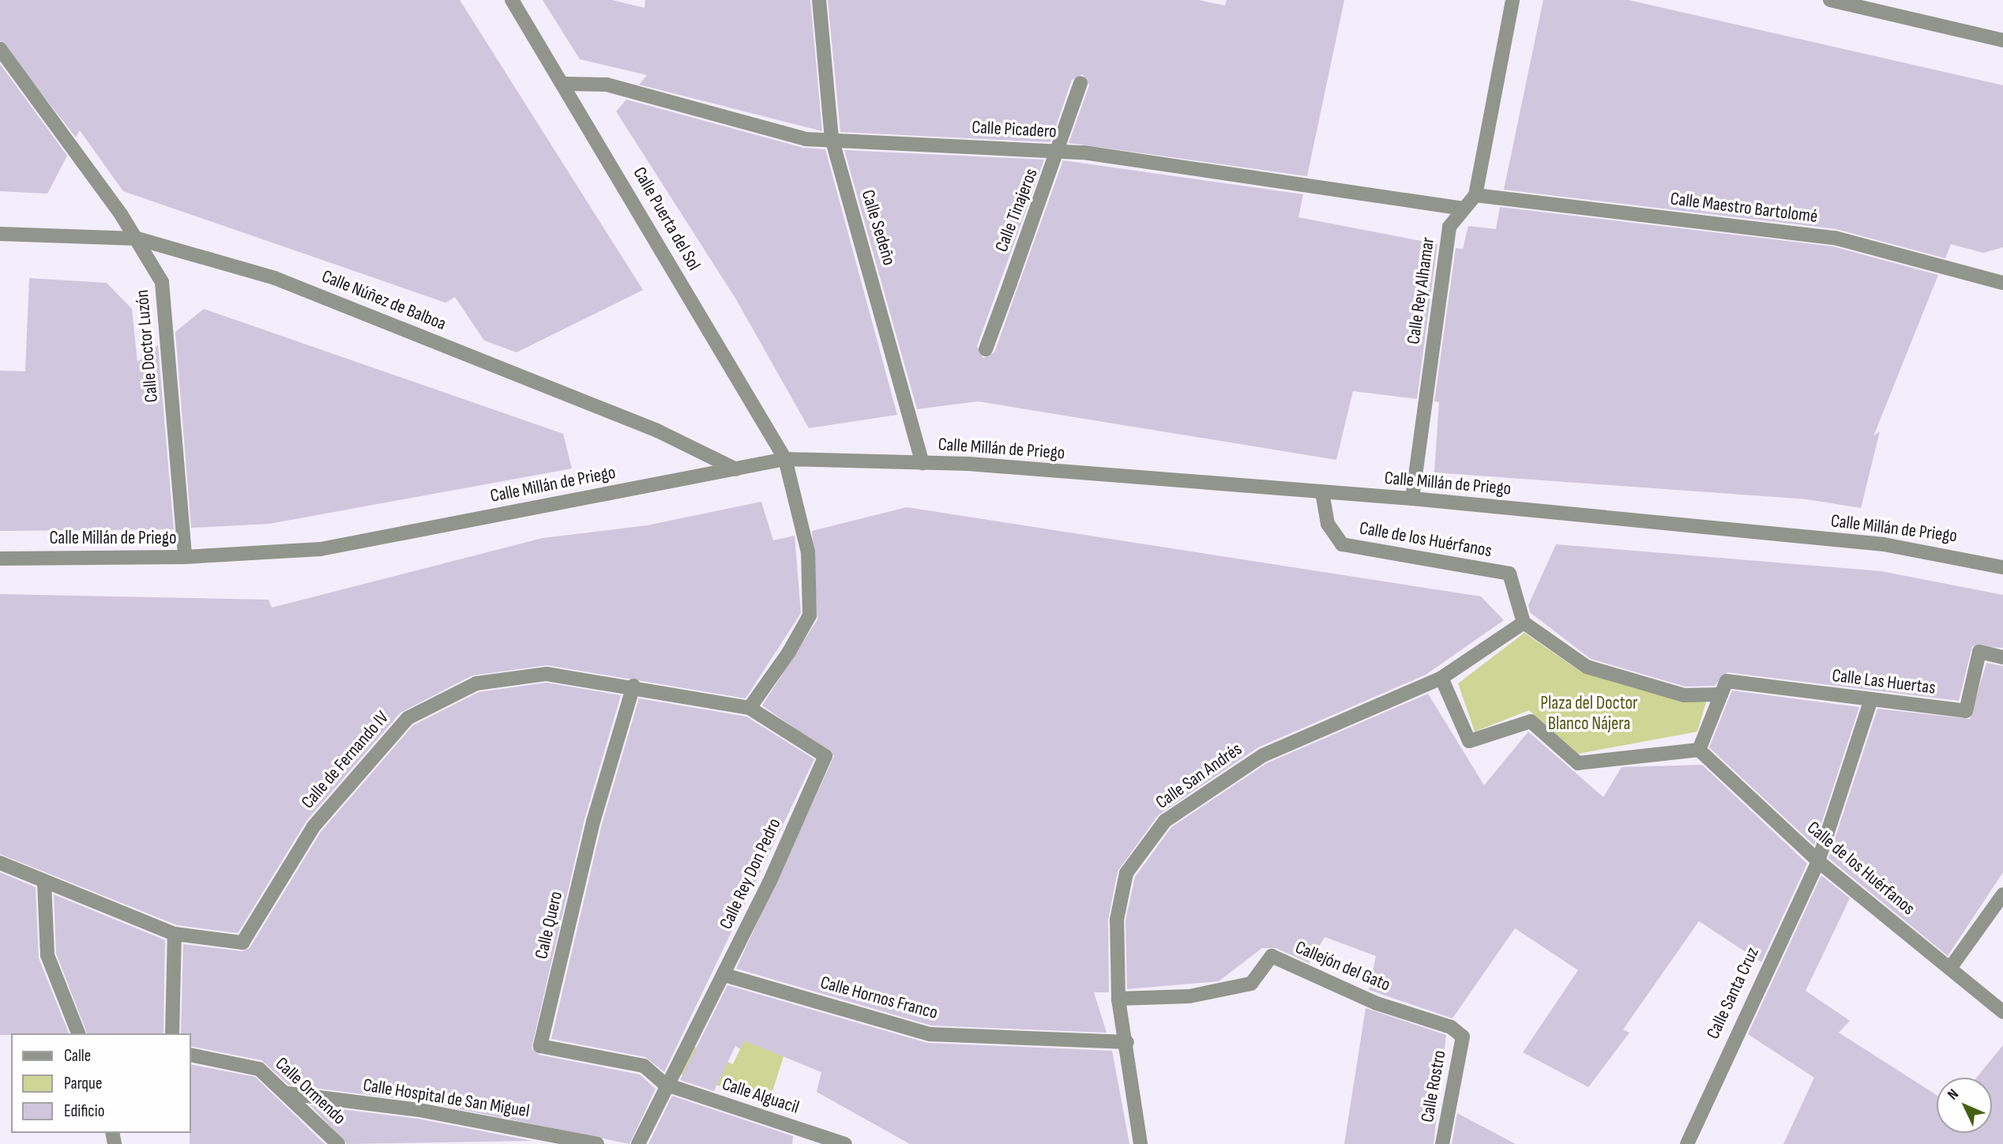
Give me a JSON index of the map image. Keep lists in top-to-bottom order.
{
  "streets": {
    "street": [
      "Calle Picadero",
      "Calle Maestro Bartolomé",
      "Calle Tinajeros",
      "Calle Puerta del Sol",
      "Calle Sedeño",
      "Calle Rey Alhamar",
      "Calle Núñez de Balboa",
      "Calle Doctor Luzón",
      "Calle Millán de Priego",
      "Calle de los Huérfanos",
      "Calle Las Huertas",
      "Calle de Fernando IV",
      "Calle San Andrés",
      "Calle Rey Don Pedro",
      "Calle Quero",
      "Callejón del Gato",
      "Calle Santa Cruz",
      "Calle Hornos Franco",
      "Calle Rostro",
      "Calle Ormendo",
      "Calle Alguacil",
      "Calle Hospital de San Miguel"
    ]
  },
  "crossings": [
    ["Calle Picadero", "Calle Tinajeros"],
    ["Calle Picadero", "Calle Puerta del Sol"],
    ["Calle Picadero", "Calle Sedeño"],
    ["Calle Picadero", "Calle Rey Alhamar"],
    ["Calle Maestro Bartolomé", "Calle Rey Alhamar"],
    ["Calle Puerta del Sol", "Calle Millán de Priego"],
    ["Calle Sedeño", "Calle Millán de Priego"],
    ["Calle Rey Alhamar", "Calle Millán de Priego"],
    ["Calle Núñez de Balboa", "Calle Doctor Luzón"],
    ["Calle Núñez de Balboa", "Calle Millán de Priego"],
    ["Calle Doctor Luzón", "Calle Millán de Priego"],
    ["Calle Millán de Priego", "Calle de los Huérfanos"],
    ["Calle de los Huérfanos", "Calle San Andrés"],
    ["Calle de los Huérfanos", "Calle Santa Cruz"],
    ["Calle Las Huertas", "Calle Santa Cruz"],
    ["Calle de Fernando IV", "Calle Rey Don Pedro"],
    ["Calle de Fernando IV", "Calle Quero"],
    ["Calle San Andrés", "Callejón del Gato"],
    ["Calle San Andrés", "Calle Hornos Franco"],
    ["Calle Rey Don Pedro", "Calle Quero"],
    ["Calle Rey Don Pedro", "Calle Hornos Franco"],
    ["Calle Rey Don Pedro", "Calle Alguacil"],
    ["Calle Quero", "Calle Alguacil"],
    ["Callejón del Gato", "Calle Rostro"],
    ["Calle Ormendo", "Calle Hospital de San Miguel"]
  ],
  "parks": ["Plaza del Doctor Blanco Nájera"],
  "legend": ["Calle", "Parque", "Edificio"],
  "north": "top left"
}
